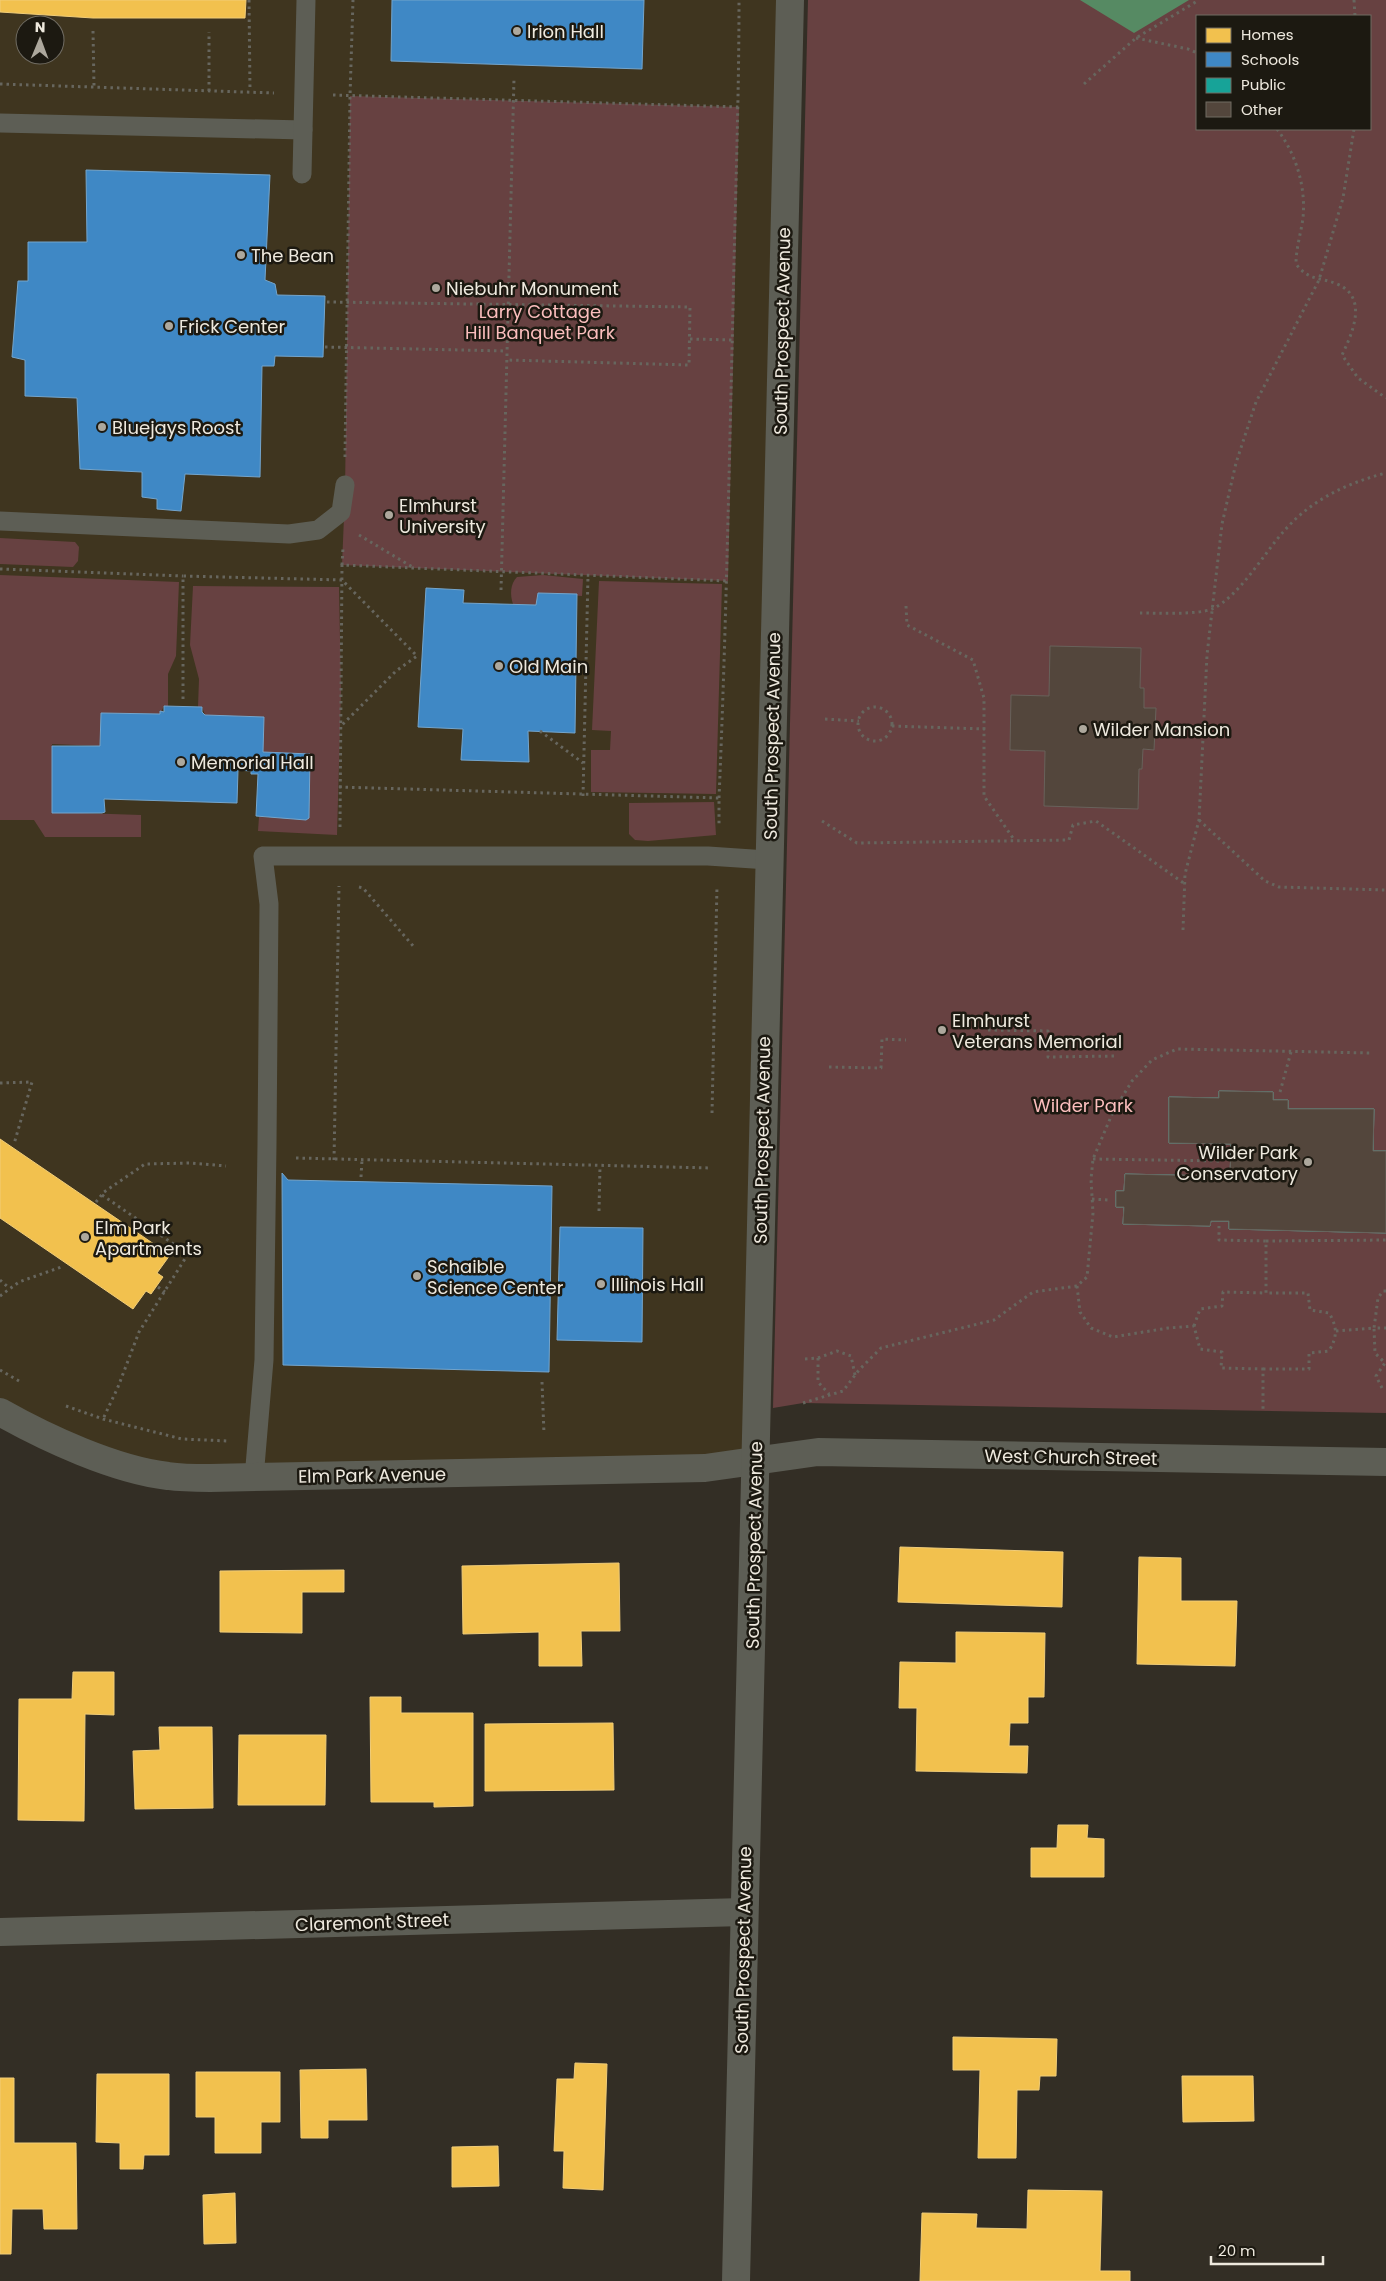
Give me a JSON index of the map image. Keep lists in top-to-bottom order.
{
  "streets": {
    "street": [
      "South Prospect Avenue",
      "West Church Street",
      "Elm Park Avenue",
      "Claremont Street"
    ]
  },
  "crossings": [
    ["South Prospect Avenue", "West Church Street"],
    ["South Prospect Avenue", "Elm Park Avenue"],
    ["South Prospect Avenue", "Claremont Street"],
    ["West Church Street", "Elm Park Avenue"]
  ],
  "parks": ["Larry Cottage Hill Banquet Park", "Wilder Park"],
  "places": [
    "Irion Hall",
    "The Bean",
    "Niebuhr Monument",
    "Frick Center",
    "Bluejays Roost",
    "Elmhurst University",
    "Old Main",
    "Wilder Mansion",
    "Memorial Hall",
    "Elmhurst Veterans Memorial",
    "Wilder Park Conservatory",
    "Elm Park Apartments",
    "Schaible Science Center",
    "Illinois Hall"
  ],
  "legend": [
    "Homes",
    "Schools",
    "Public",
    "Other"
  ],
  "scale_bar": "20 m",
  "north": "top"
}
